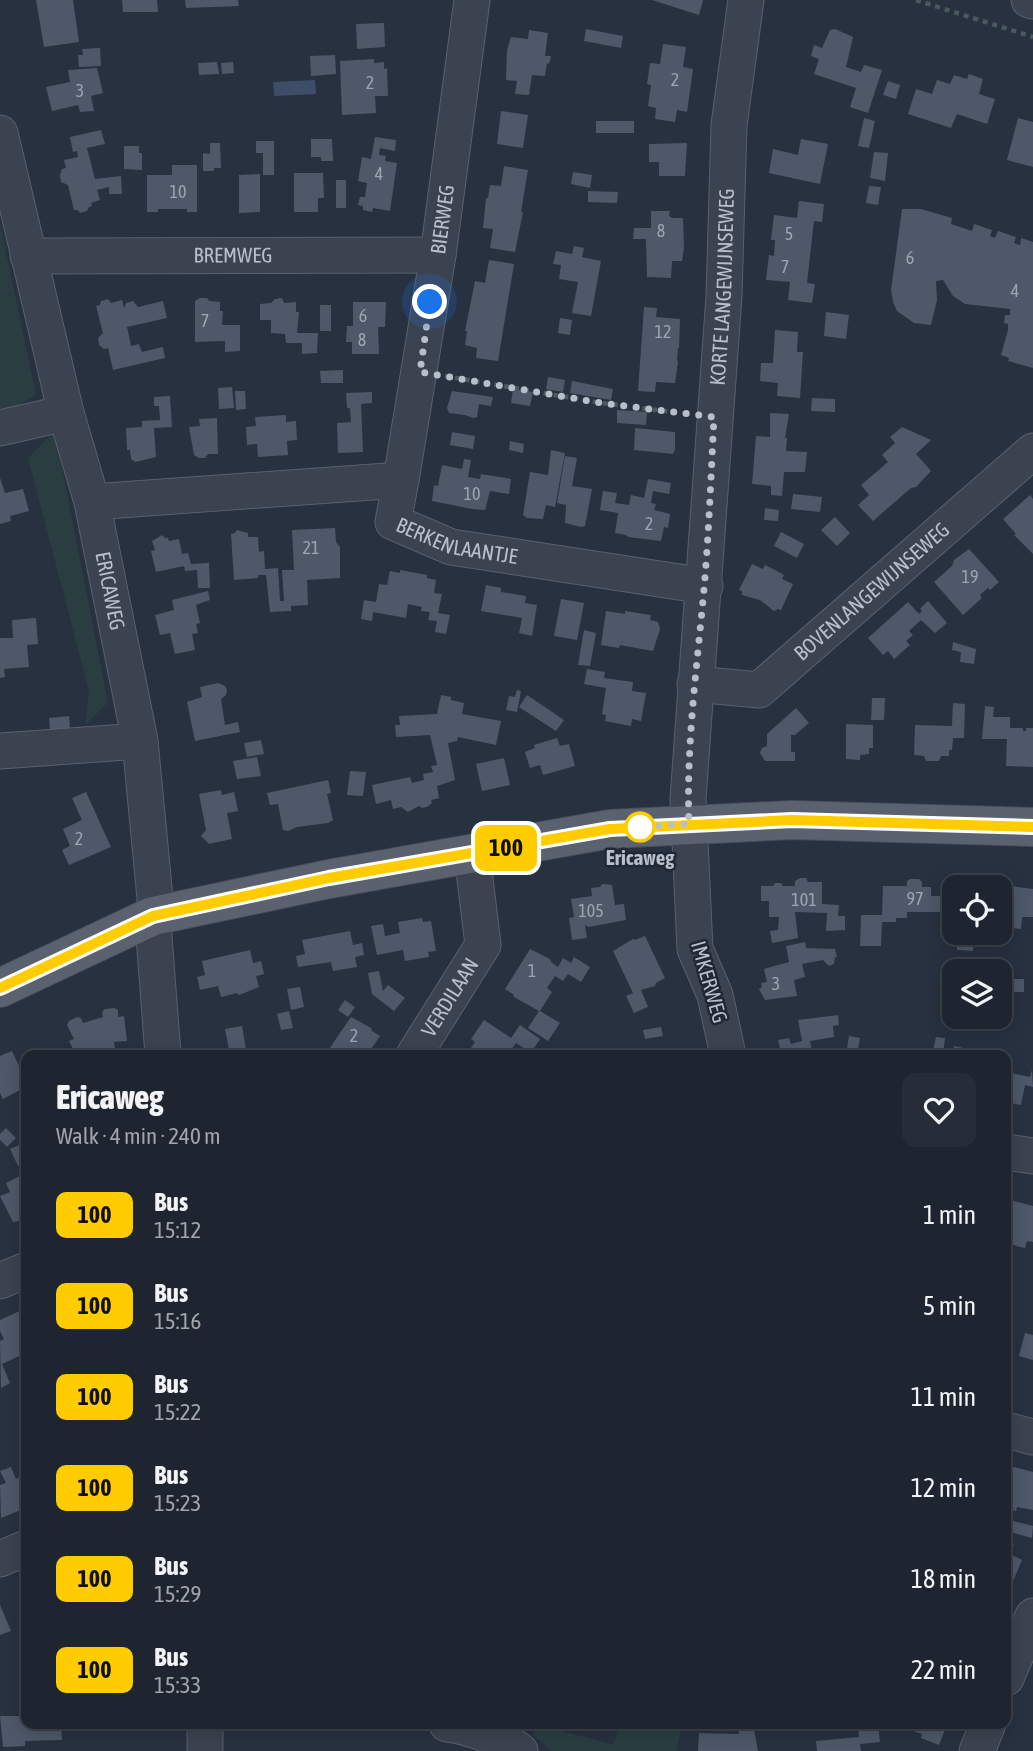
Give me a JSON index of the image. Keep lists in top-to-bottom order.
{
  "streets": {
    "street": [
      "BIERWEG",
      "BREMWEG",
      "KORTE LANGEWIJNSEWEG",
      "BERKENLAANTJE",
      "ERICAWEG",
      "BOVENLANGEWIJNSEWEG",
      "IMKERWEG",
      "VERDILAAN"
    ]
  },
  "crossings": [
    ["BIERWEG", "BREMWEG"],
    ["BIERWEG", "BERKENLAANTJE"],
    ["BREMWEG", "ERICAWEG"],
    ["KORTE LANGEWIJNSEWEG", "BERKENLAANTJE"],
    ["KORTE LANGEWIJNSEWEG", "BOVENLANGEWIJNSEWEG"],
    ["KORTE LANGEWIJNSEWEG", "IMKERWEG"],
    ["BERKENLAANTJE", "ERICAWEG"]
  ],
  "places": ["Ericaweg"],
  "lines": ["bus line 100"],
  "house_numbers": [
    "2",
    "2",
    "3",
    "4",
    "10",
    "8",
    "5",
    "6",
    "7",
    "4",
    "6",
    "7",
    "12",
    "8",
    "10",
    "2",
    "21",
    "19",
    "2",
    "97",
    "101",
    "105",
    "1",
    "3",
    "2"
  ],
  "page": {
    "on_map": "100",
    "heading": ["Ericaweg", "Walk · 4 min · 240 m"],
    "list": [
      {
        "mark": "100",
        "name": "Bus",
        "note": "15:12",
        "value": "1 min"
      },
      {
        "mark": "100",
        "name": "Bus",
        "note": "15:16",
        "value": "5 min"
      },
      {
        "mark": "100",
        "name": "Bus",
        "note": "15:22",
        "value": "11 min"
      },
      {
        "mark": "100",
        "name": "Bus",
        "note": "15:23",
        "value": "12 min"
      },
      {
        "mark": "100",
        "name": "Bus",
        "note": "15:29",
        "value": "18 min"
      },
      {
        "mark": "100",
        "name": "Bus",
        "note": "15:33",
        "value": "22 min"
      }
    ]
  }
}
